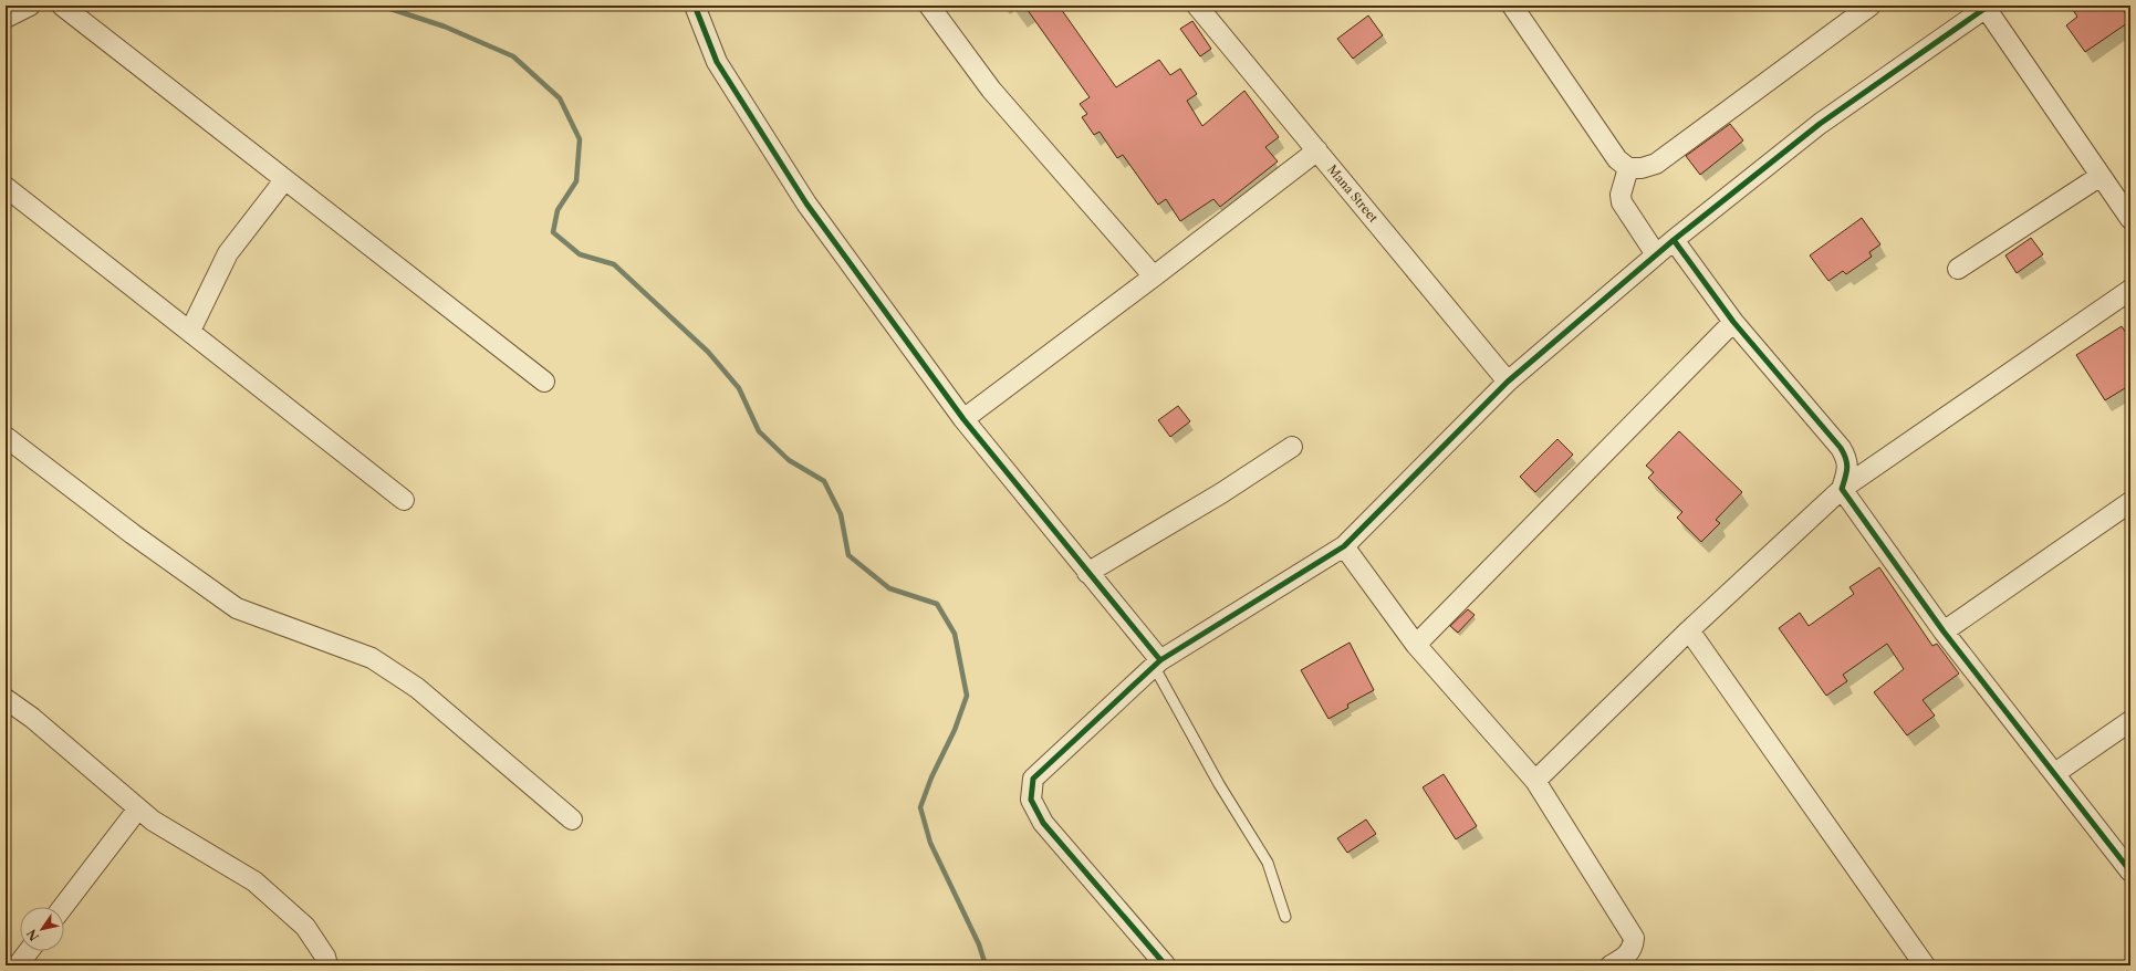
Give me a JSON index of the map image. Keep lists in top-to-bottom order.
{
  "streets": {
    "street": ["Mana Street"]
  },
  "north": "bottom left"
}
